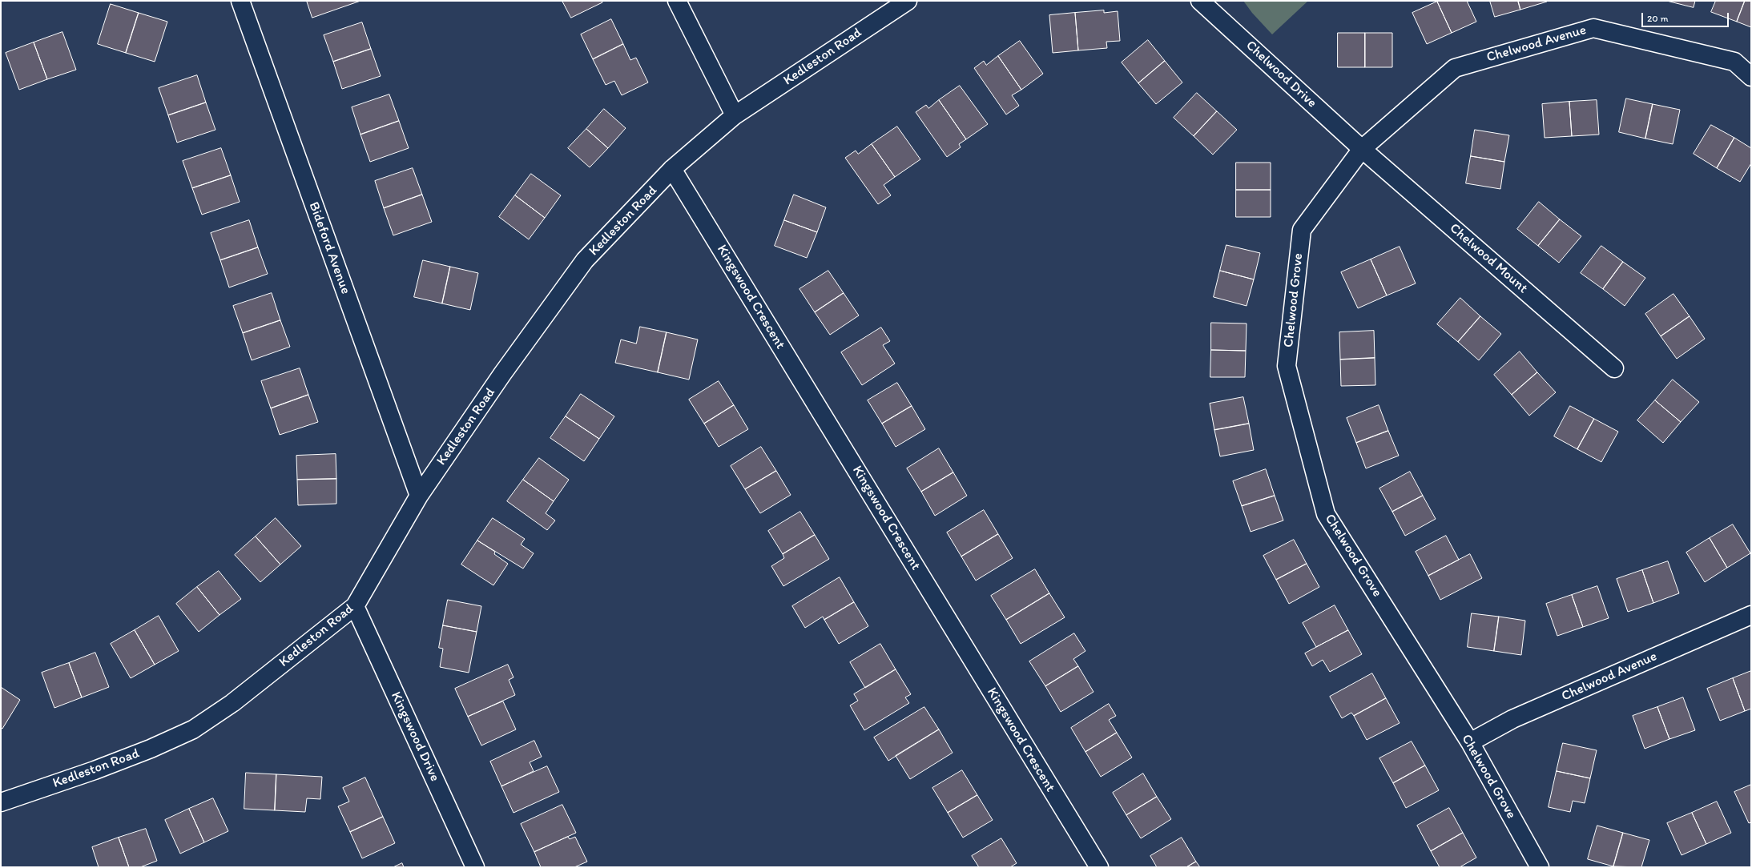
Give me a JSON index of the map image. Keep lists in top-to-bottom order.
{
  "streets": {
    "street": [
      "Chelwood Avenue",
      "Kedleston Road",
      "Chelwood Drive",
      "Bideford Avenue",
      "Chelwood Mount",
      "Kingswood Crescent",
      "Chelwood Grove",
      "Kingswood Drive"
    ]
  },
  "crossings": [
    ["Chelwood Avenue", "Chelwood Drive"],
    ["Chelwood Avenue", "Chelwood Mount"],
    ["Chelwood Avenue", "Chelwood Grove"],
    ["Kedleston Road", "Bideford Avenue"],
    ["Kedleston Road", "Kingswood Crescent"],
    ["Kedleston Road", "Kingswood Drive"],
    ["Chelwood Drive", "Chelwood Mount"],
    ["Chelwood Drive", "Chelwood Grove"],
    ["Chelwood Mount", "Chelwood Grove"]
  ],
  "scale_bar": "20 m"
}
